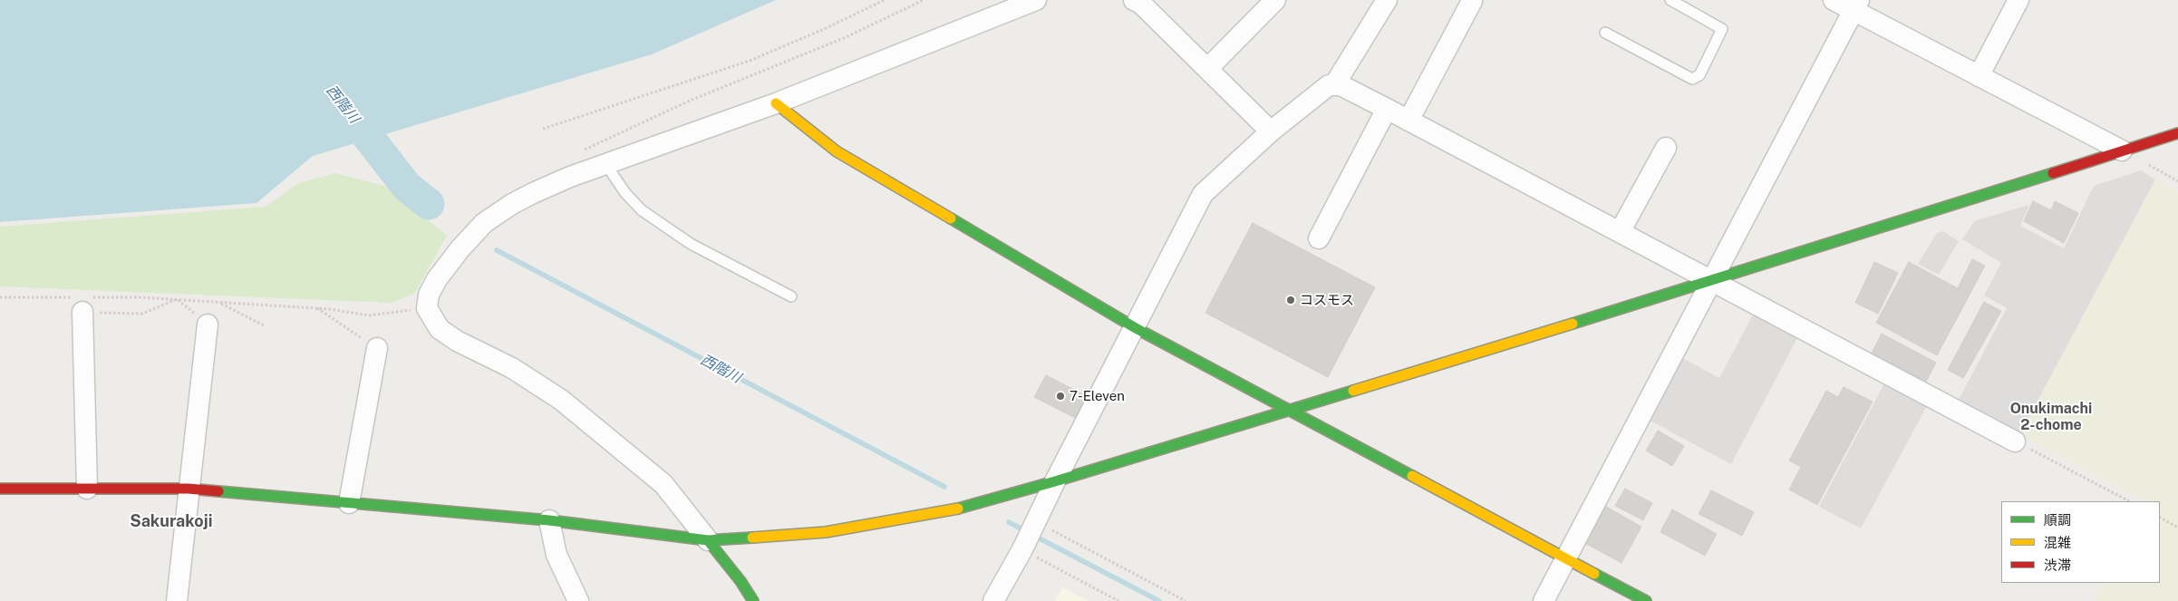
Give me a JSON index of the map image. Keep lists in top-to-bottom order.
{
  "districts": ["Onukimachi 2-chome", "Sakurakoji"],
  "water": ["西階川"],
  "places": ["コスモス", "7-Eleven"],
  "legend": ["順調", "混雑", "渋滞"]
}
